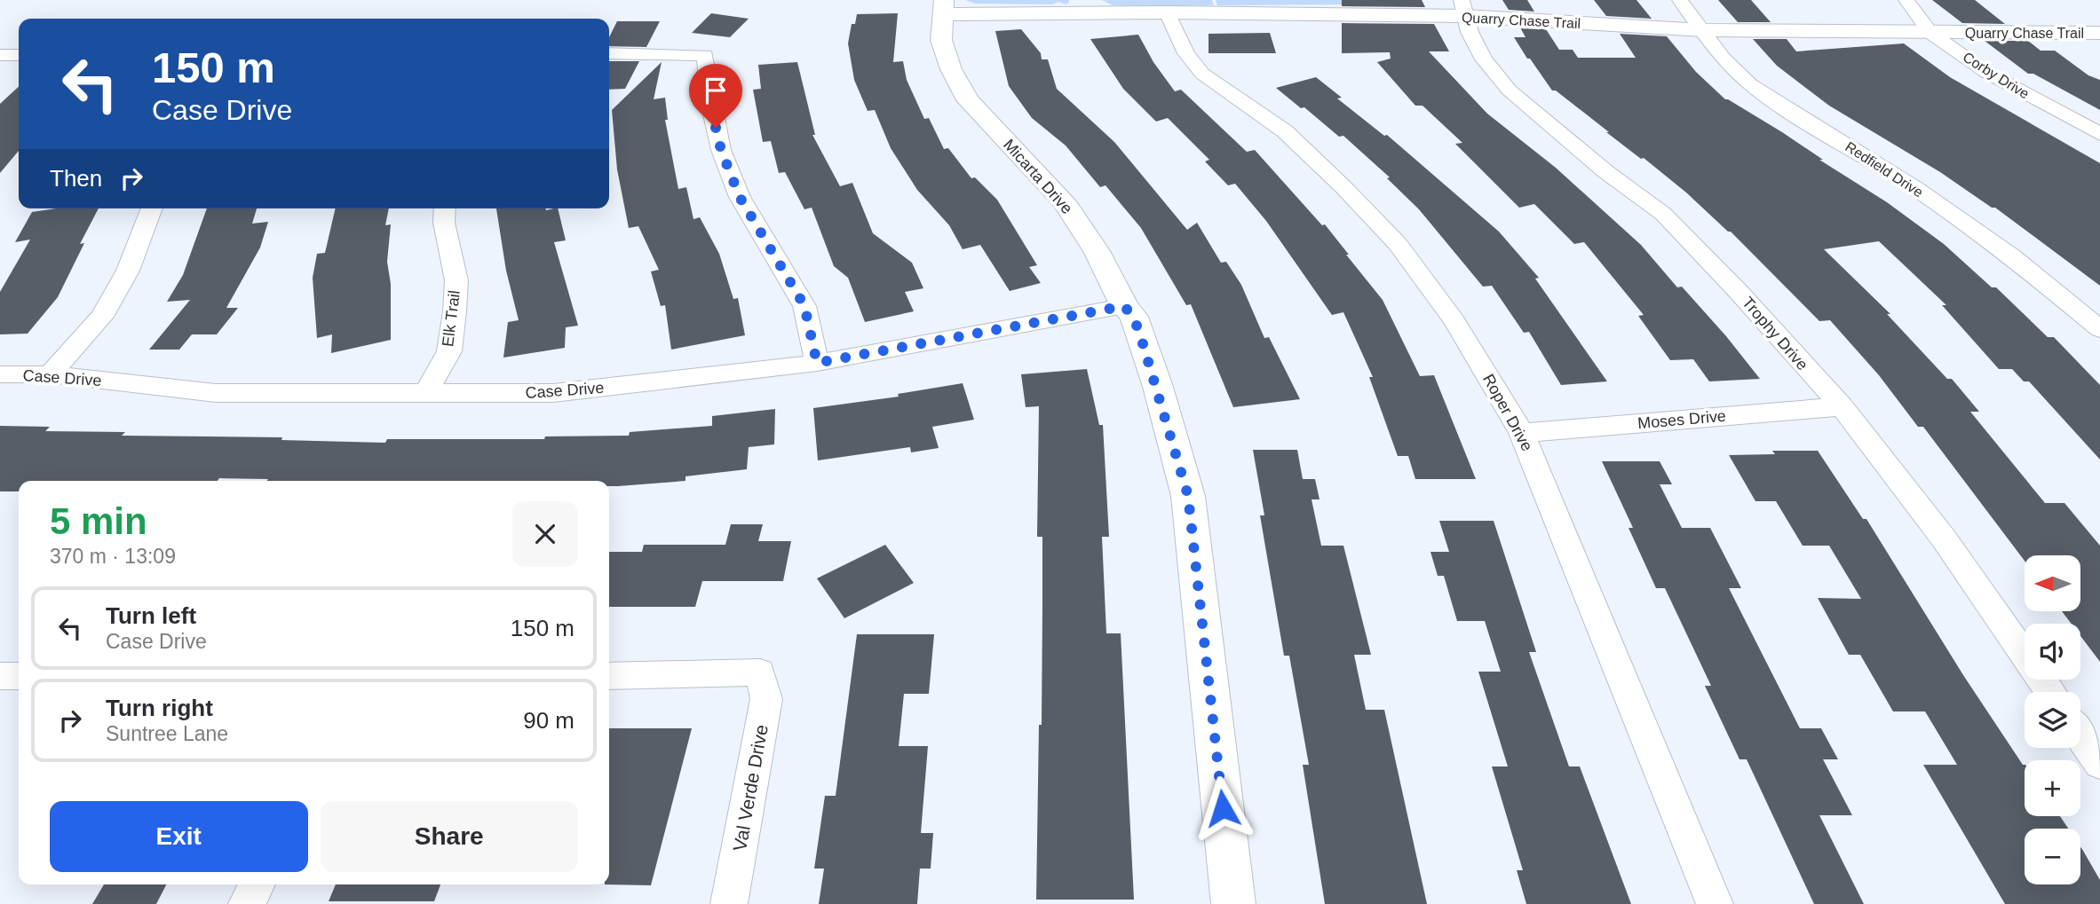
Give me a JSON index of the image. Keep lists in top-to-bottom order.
{
  "streets": {
    "street": [
      "Quarry Chase Trail",
      "Corby Drive",
      "Redfield Drive",
      "Micarta Drive",
      "Elk Trail",
      "Trophy Drive",
      "Case Drive",
      "Roper Drive",
      "Moses Drive",
      "Val Verde Drive"
    ]
  },
  "crossings": [
    ["Quarry Chase Trail", "Corby Drive"],
    ["Quarry Chase Trail", "Redfield Drive"],
    ["Quarry Chase Trail", "Micarta Drive"],
    ["Quarry Chase Trail", "Trophy Drive"],
    ["Quarry Chase Trail", "Roper Drive"],
    ["Micarta Drive", "Case Drive"],
    ["Elk Trail", "Case Drive"],
    ["Trophy Drive", "Moses Drive"],
    ["Roper Drive", "Moses Drive"]
  ],
  "north": "left",
  "page": {
    "turn": ["150 m", "Case Drive"],
    "then": "Then",
    "heading": ["5 min", "370 m · 13:09"],
    "map_buttons": ["+", "−"],
    "list": [
      {
        "name": "Turn left",
        "note": "Case Drive",
        "value": "150 m"
      },
      {
        "name": "Turn right",
        "note": "Suntree Lane",
        "value": "90 m"
      }
    ],
    "buttons": ["Exit", "Share"]
  }
}
